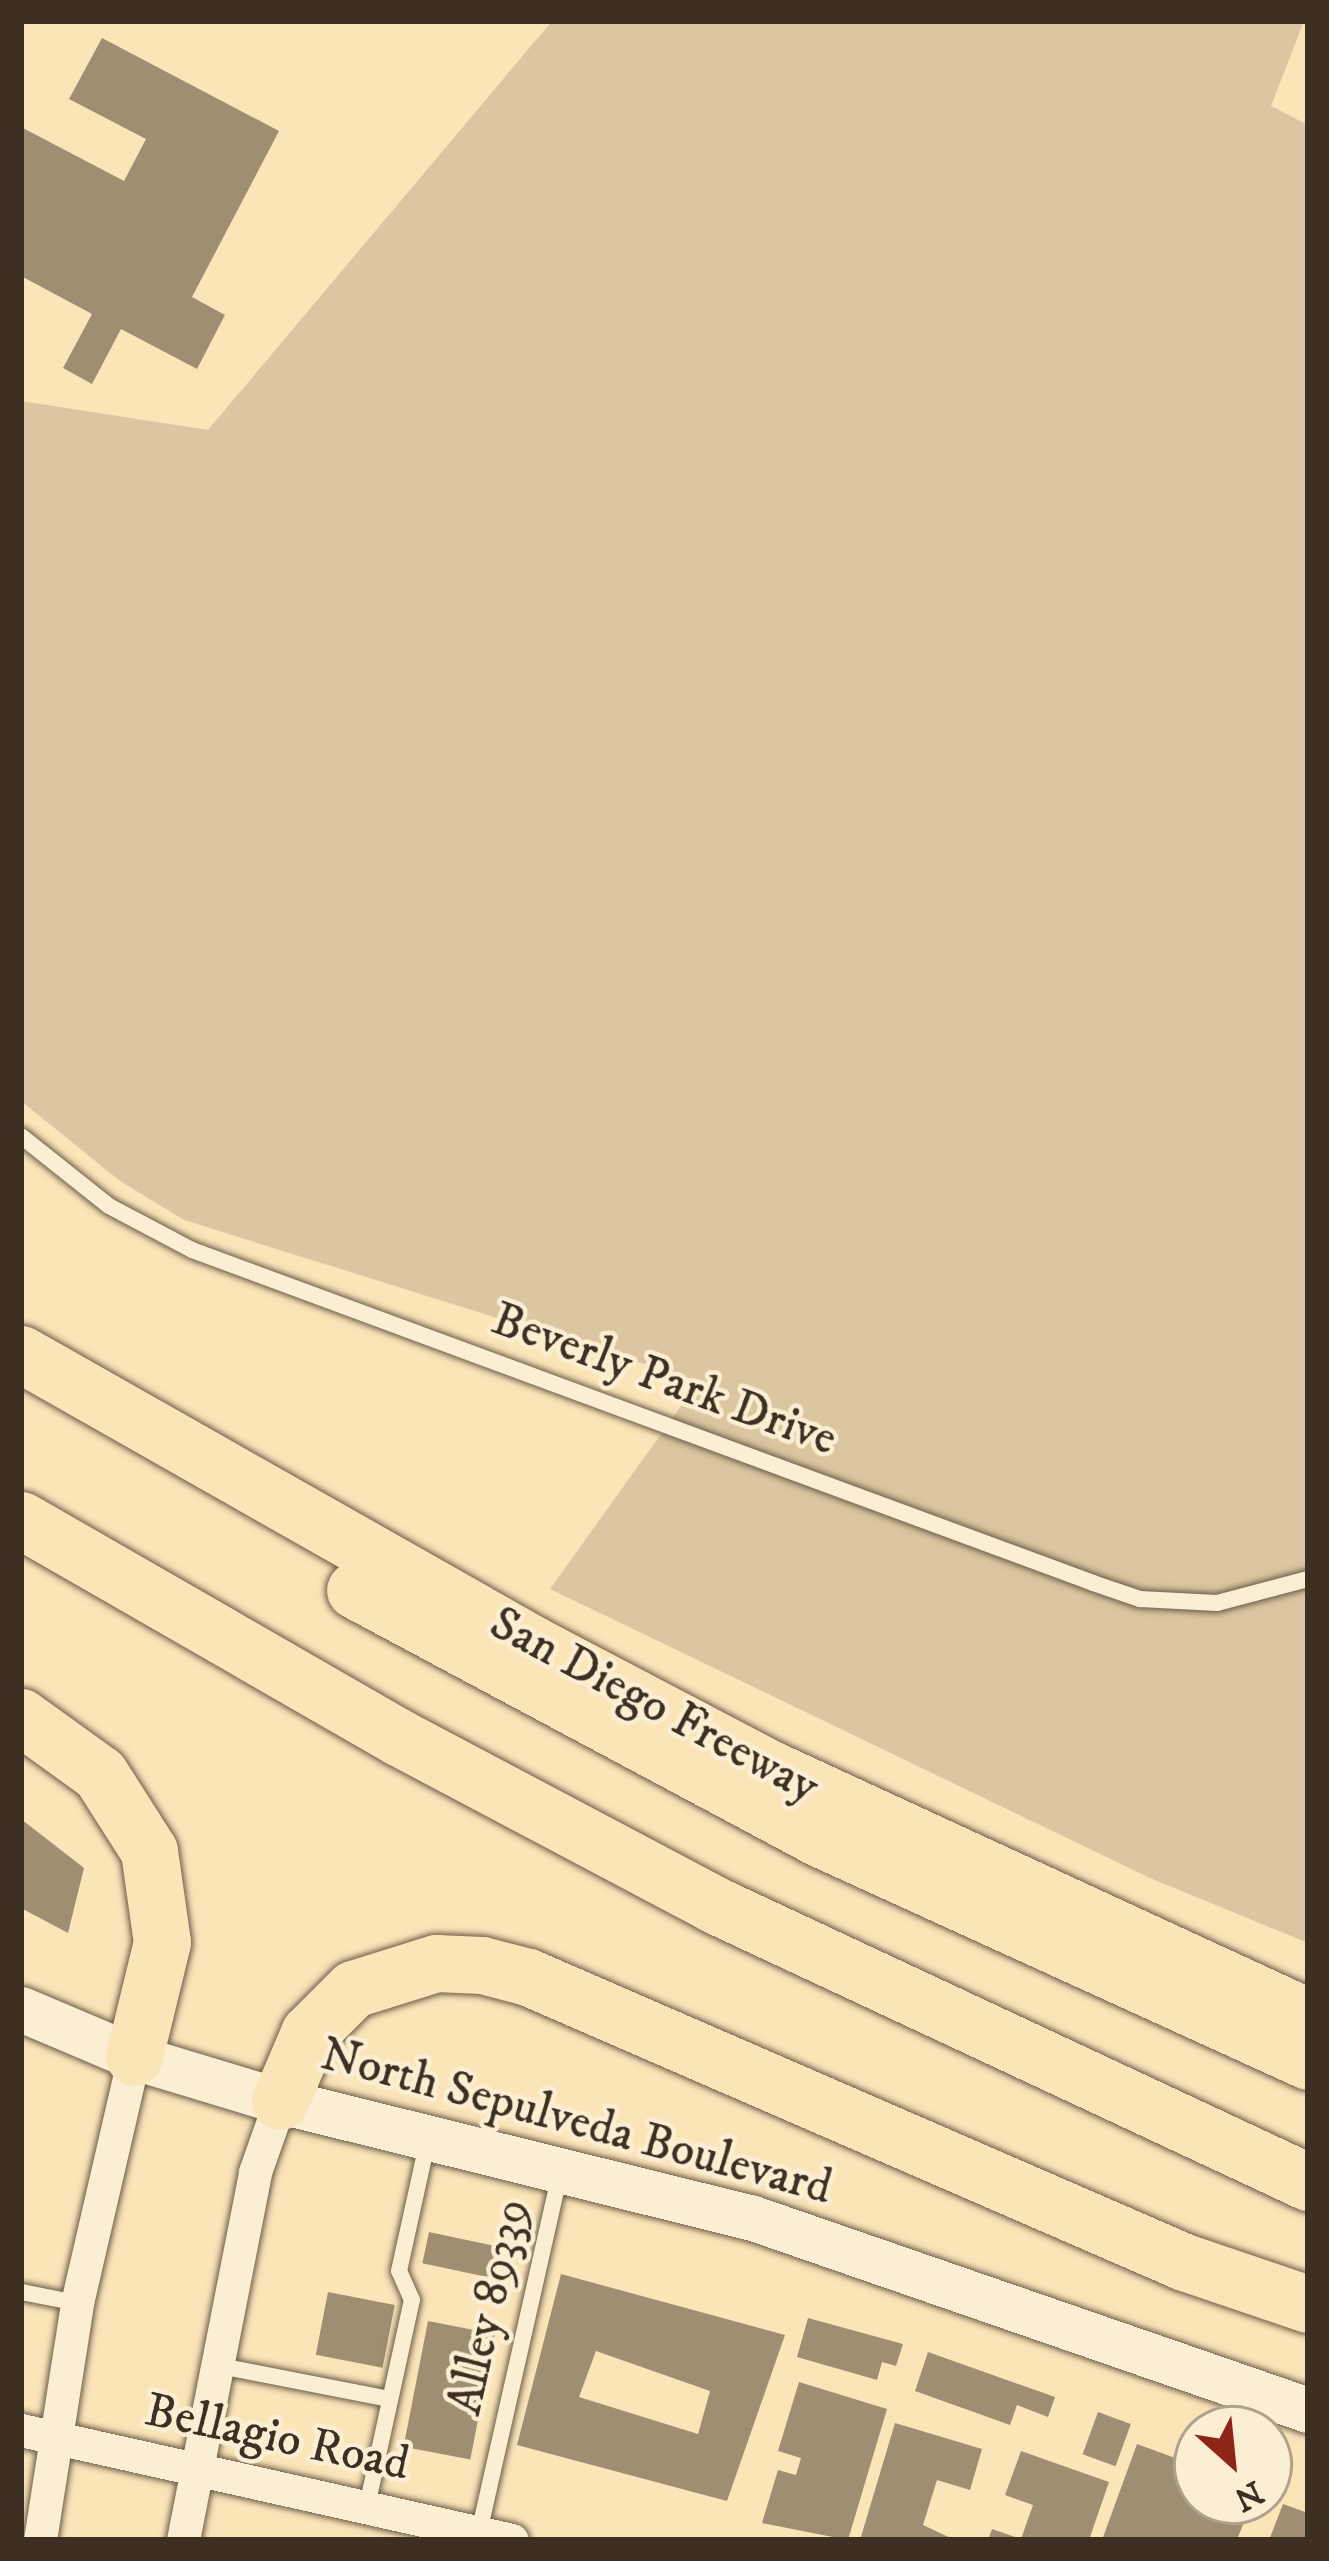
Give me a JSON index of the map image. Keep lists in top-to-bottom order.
{
  "streets": {
    "highway": ["San Diego Freeway"],
    "main road": ["North Sepulveda Boulevard"],
    "street": ["Bellagio Road"],
    "lane": ["Beverly Park Drive", "Alley 89339"]
  },
  "crossings": [
    ["North Sepulveda Boulevard", "Alley 89339"],
    ["Alley 89339", "Bellagio Road"]
  ],
  "north": "bottom right"
}
